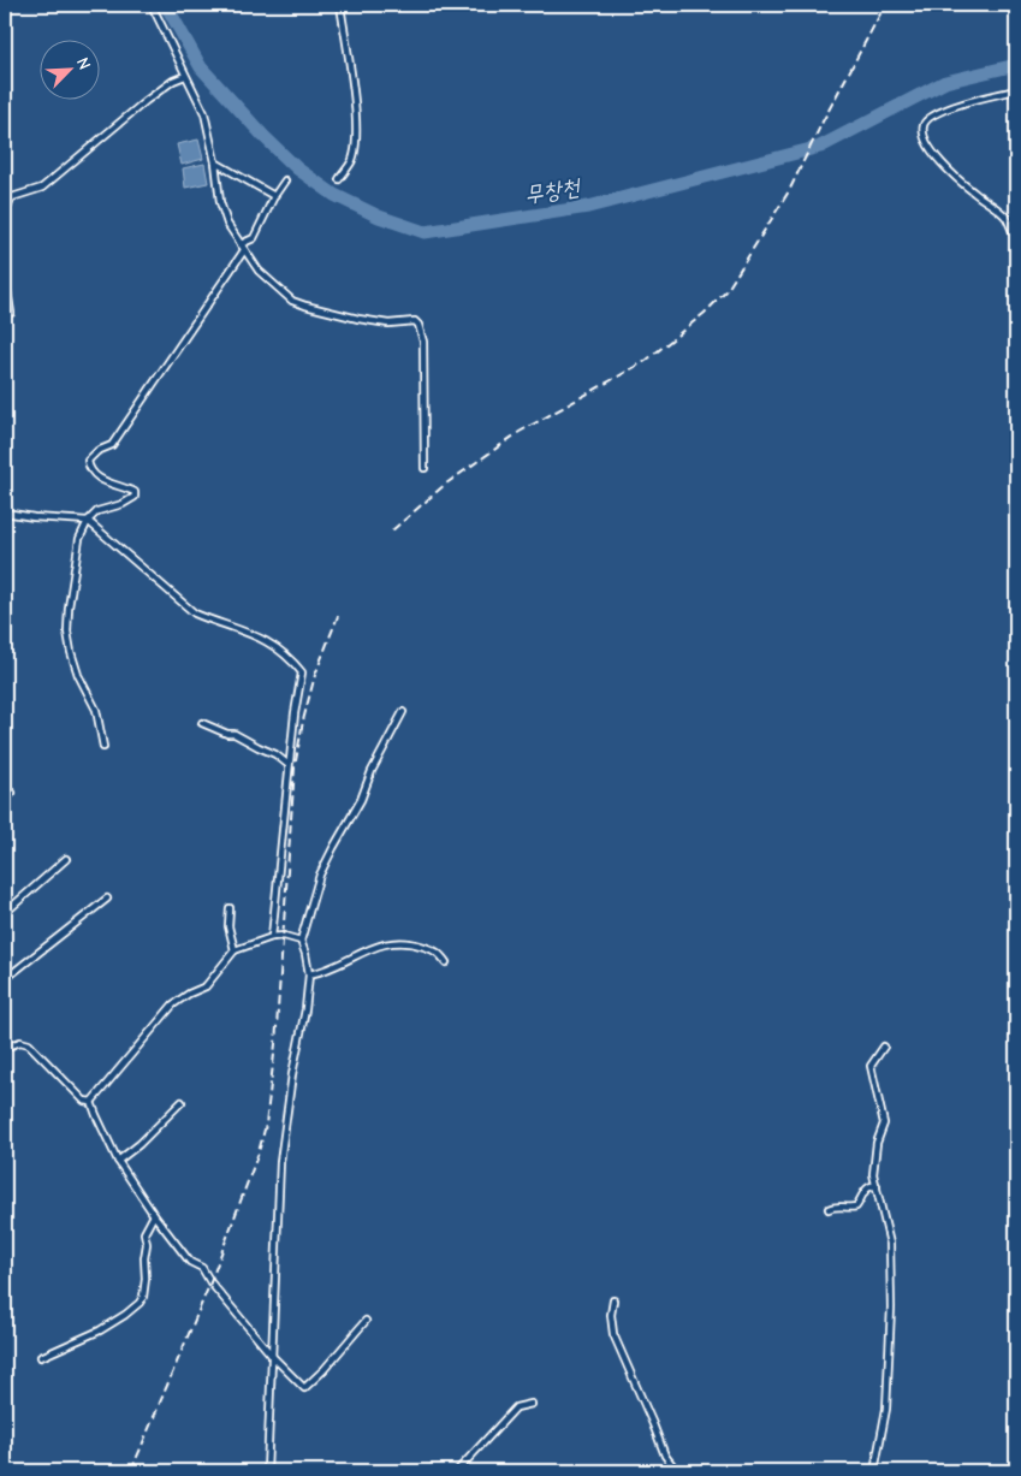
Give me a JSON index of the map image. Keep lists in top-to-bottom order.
{
  "water": ["무창천"],
  "north": "top right"
}
